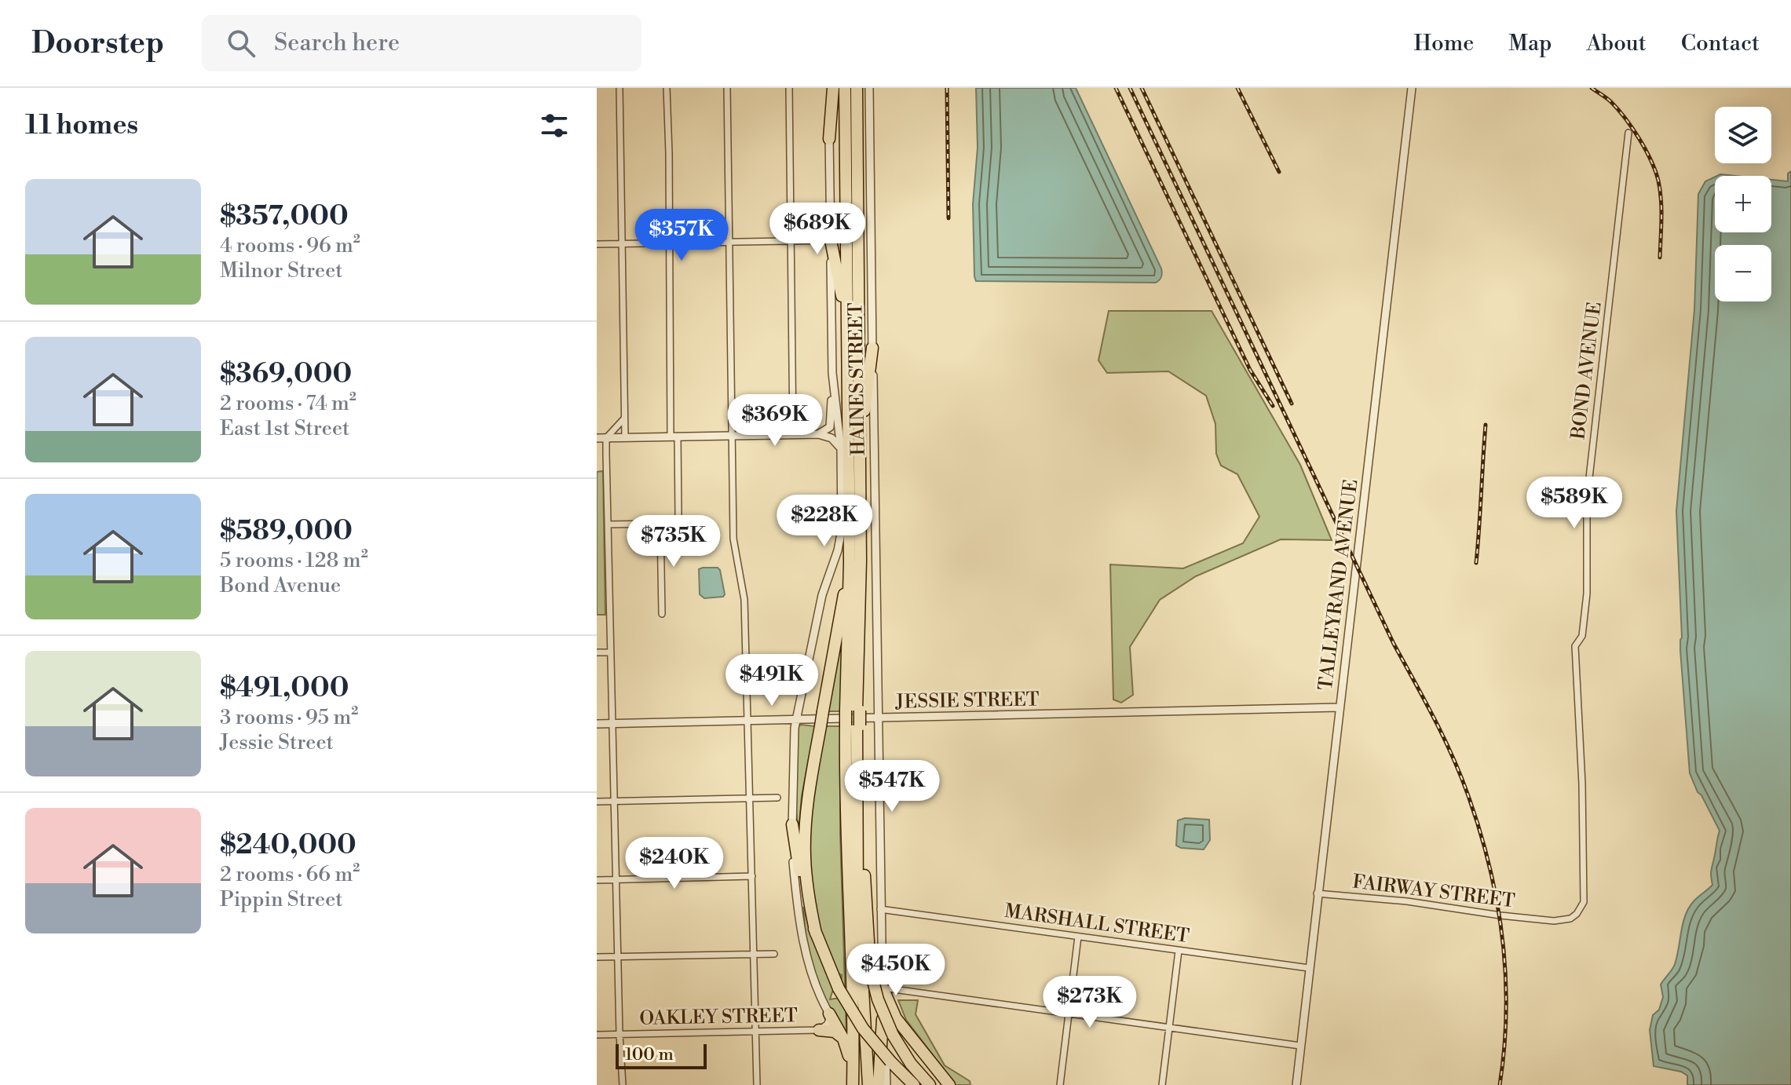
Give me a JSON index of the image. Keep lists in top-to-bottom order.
{
  "streets": {
    "street": [
      "BOND AVENUE",
      "HAINES STREET",
      "TALLEYRAND AVENUE",
      "JESSIE STREET",
      "FAIRWAY STREET",
      "MARSHALL STREET",
      "OAKLEY STREET"
    ]
  },
  "crossings": [
    ["BOND AVENUE", "FAIRWAY STREET"],
    ["HAINES STREET", "JESSIE STREET"],
    ["HAINES STREET", "MARSHALL STREET"],
    ["HAINES STREET", "OAKLEY STREET"],
    ["TALLEYRAND AVENUE", "JESSIE STREET"],
    ["TALLEYRAND AVENUE", "FAIRWAY STREET"],
    ["TALLEYRAND AVENUE", "MARSHALL STREET"]
  ],
  "scale_bar": "100 m",
  "page": {
    "header": "Doorstep",
    "search": "Search here",
    "nav": [
      "Home",
      "Map",
      "About",
      "Contact"
    ],
    "heading": "11 homes",
    "map_buttons": ["+", "−"],
    "list": [
      {
        "name": "$357,000",
        "note": "4 rooms · 96 m² · Milnor Street"
      },
      {
        "name": "$369,000",
        "note": "2 rooms · 74 m² · East 1st Street"
      },
      {
        "name": "$589,000",
        "note": "5 rooms · 128 m² · Bond Avenue"
      },
      {
        "name": "$491,000",
        "note": "3 rooms · 95 m² · Jessie Street"
      },
      {
        "name": "$240,000",
        "note": "2 rooms · 66 m² · Pippin Street"
      }
    ],
    "price": [
      "$689K",
      "$357K",
      "$369K",
      "$589K",
      "$228K",
      "$735K",
      "$491K",
      "$547K",
      "$240K",
      "$450K",
      "$273K"
    ],
    "scale": "100 m"
  }
}
